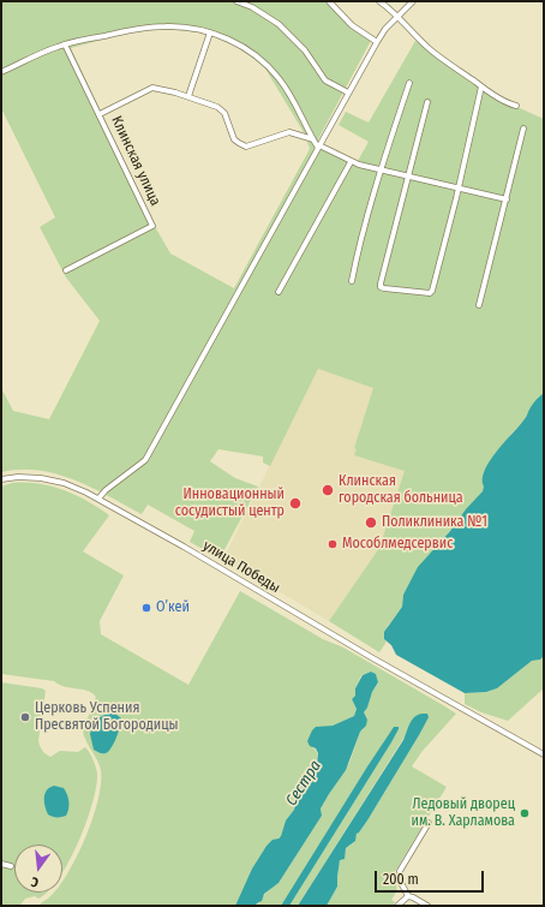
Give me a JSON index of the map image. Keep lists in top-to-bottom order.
{
  "streets": {
    "street": ["Клинская улица", "улица Победы"]
  },
  "water": ["Сестра"],
  "places": [
    "Клинская городская больница",
    "Инновационный сосудистый центр",
    "Поликлиника №1",
    "Мособлмедсервис",
    "О’кей",
    "Церковь Успения Пресвятой Богородицы",
    "Ледовый дворец им. В. Харламова"
  ],
  "scale_bar": "200 m",
  "north": "bottom"
}
